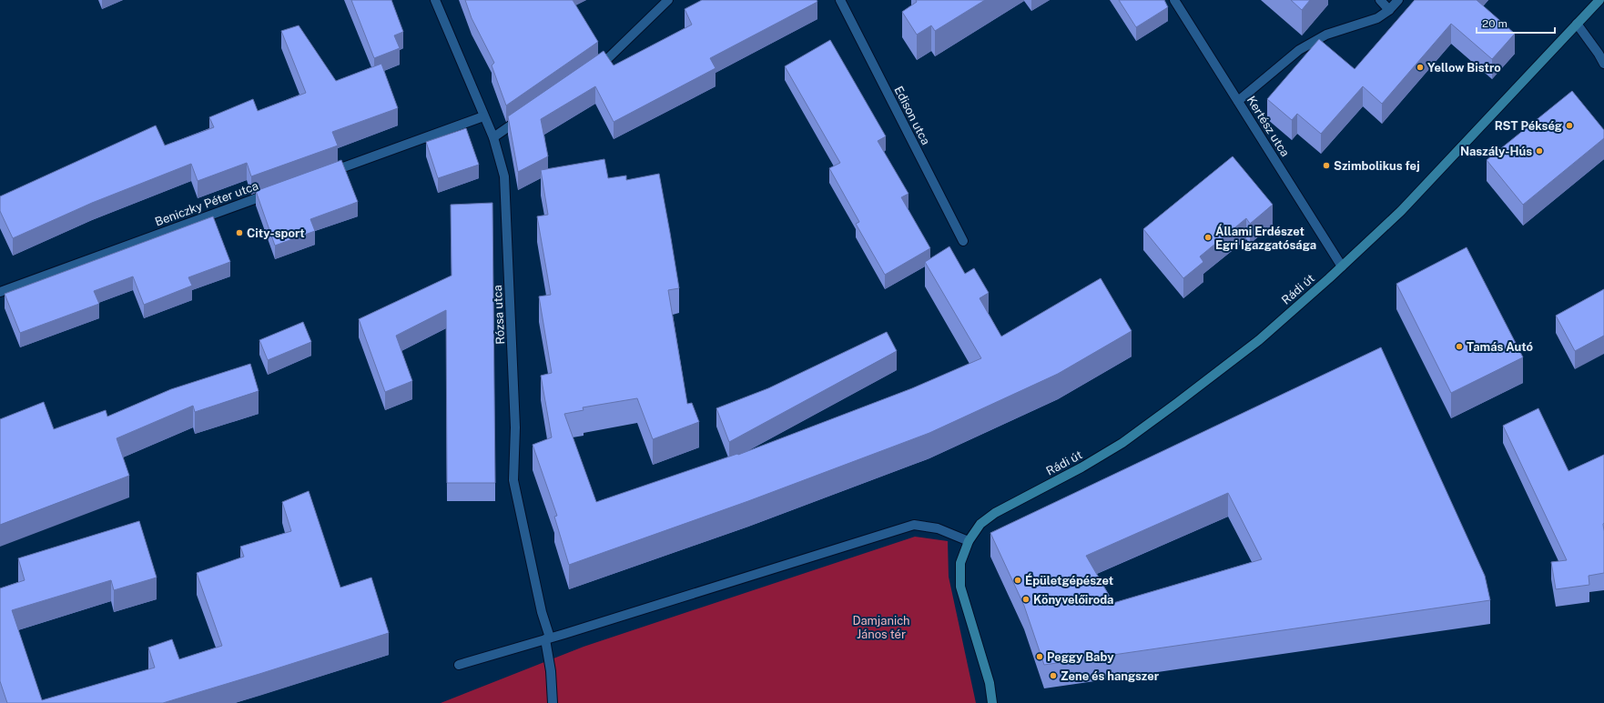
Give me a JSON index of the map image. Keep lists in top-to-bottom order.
{
  "streets": {
    "street": [
      "Edison utca",
      "Kertész utca",
      "Beniczky Péter utca",
      "Rádi út",
      "Rózsa utca"
    ]
  },
  "crossings": [
    ["Kertész utca", "Rádi út"]
  ],
  "parks": ["Damjanich János tér"],
  "places": [
    "Yellow Bistro",
    "RST Pékség",
    "Naszály-Hús",
    "Szimbolikus fej",
    "City-sport",
    "Állami Erdészet Egri Igazgatósága",
    "Tamás Autó",
    "Épületgépészet",
    "Könyvelőiroda",
    "Peggy Baby",
    "Zene és hangszer"
  ],
  "scale_bar": "20 m"
}
